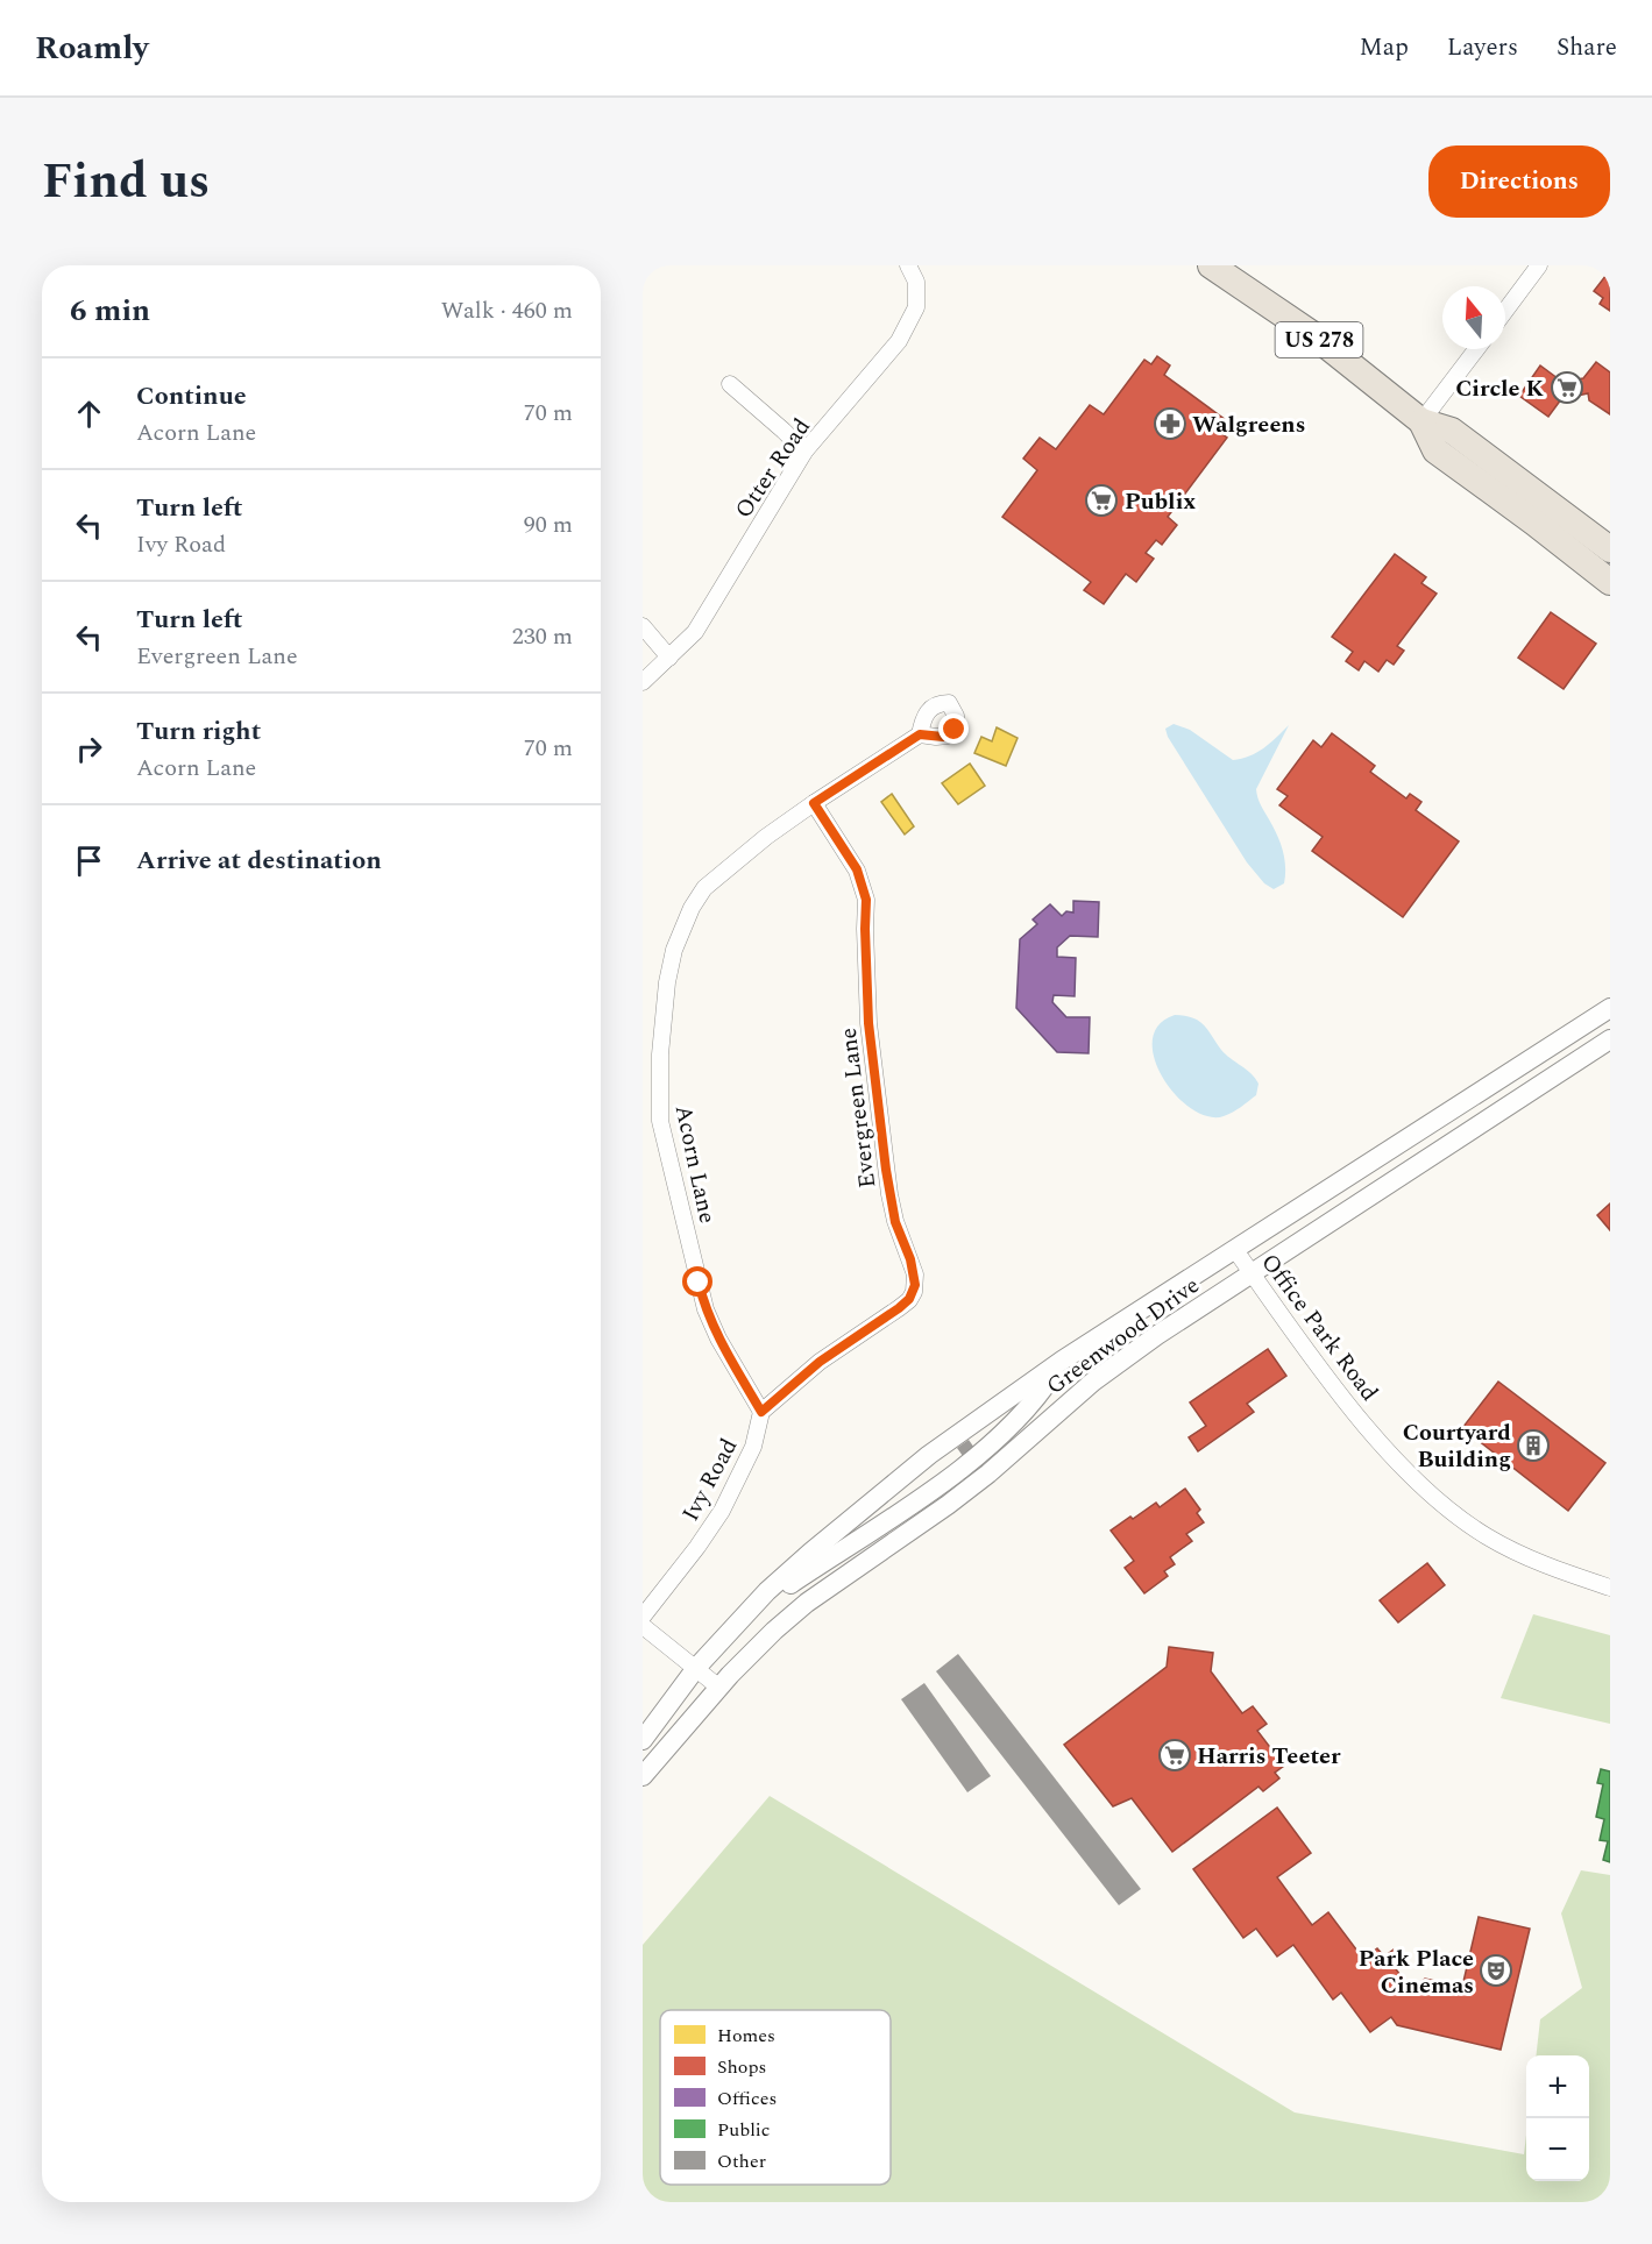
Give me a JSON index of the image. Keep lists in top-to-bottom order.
{
  "streets": {
    "highway": ["US 278"],
    "street": [
      "Otter Road",
      "Evergreen Lane",
      "Acorn Lane",
      "Office Park Road",
      "Greenwood Drive",
      "Ivy Road"
    ]
  },
  "crossings": [
    ["Evergreen Lane", "Acorn Lane"],
    ["Evergreen Lane", "Ivy Road"],
    ["Acorn Lane", "Ivy Road"],
    ["Office Park Road", "Greenwood Drive"]
  ],
  "places": {
    "supermarket": ["Circle K", "Publix", "Harris Teeter"],
    "pharmacy": ["Walgreens"],
    "building": ["Courtyard Building"],
    "theatre": ["Park Place Cinemas"]
  },
  "legend": [
    "Homes",
    "Shops",
    "Offices",
    "Public",
    "Other"
  ],
  "north": "top",
  "page": {
    "header": "Roamly",
    "nav": ["Map", "Layers", "Share"],
    "title": "Find us",
    "buttons": "Directions",
    "heading": ["6 min", "Walk · 460 m"],
    "list": [
      ["Continue", "Acorn Lane", "70 m"],
      ["Turn left", "Ivy Road", "90 m"],
      ["Turn left", "Evergreen Lane", "230 m"],
      ["Turn right", "Acorn Lane", "70 m"],
      "Arrive at destination"
    ],
    "map_buttons": ["+", "−"]
  }
}
